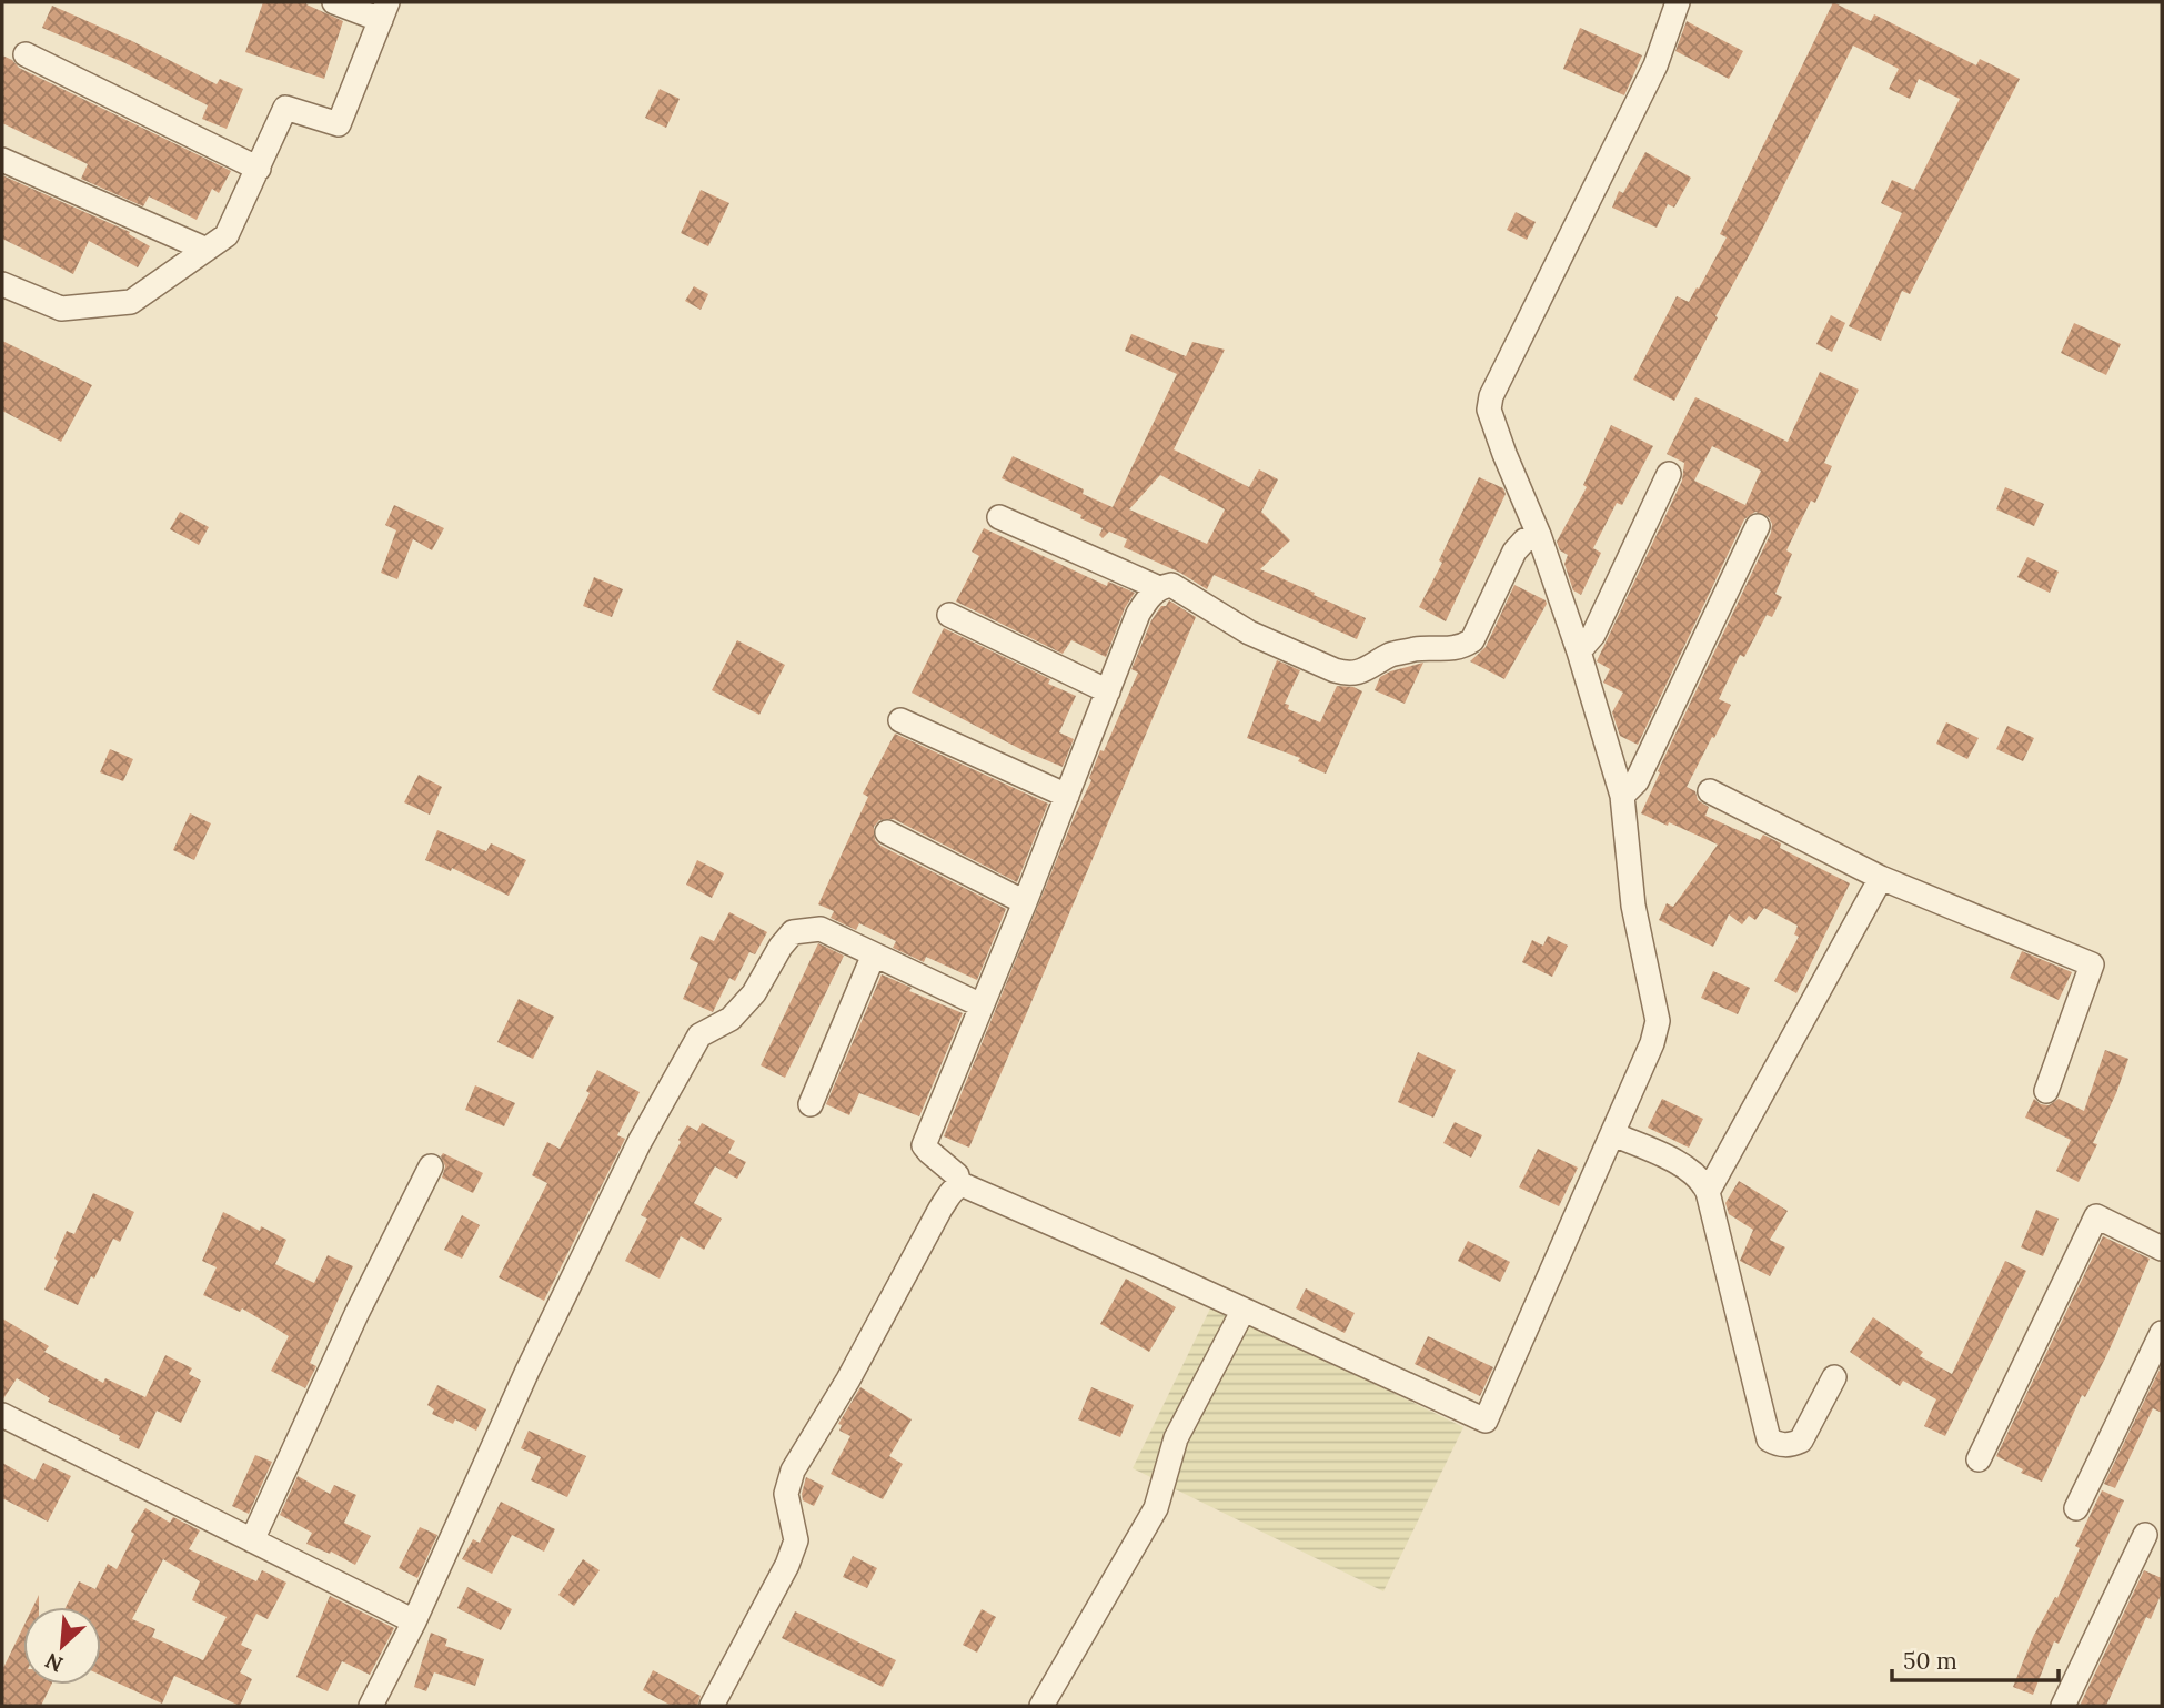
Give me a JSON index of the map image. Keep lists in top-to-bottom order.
{
  "scale_bar": "50 m",
  "north": "bottom left"
}
